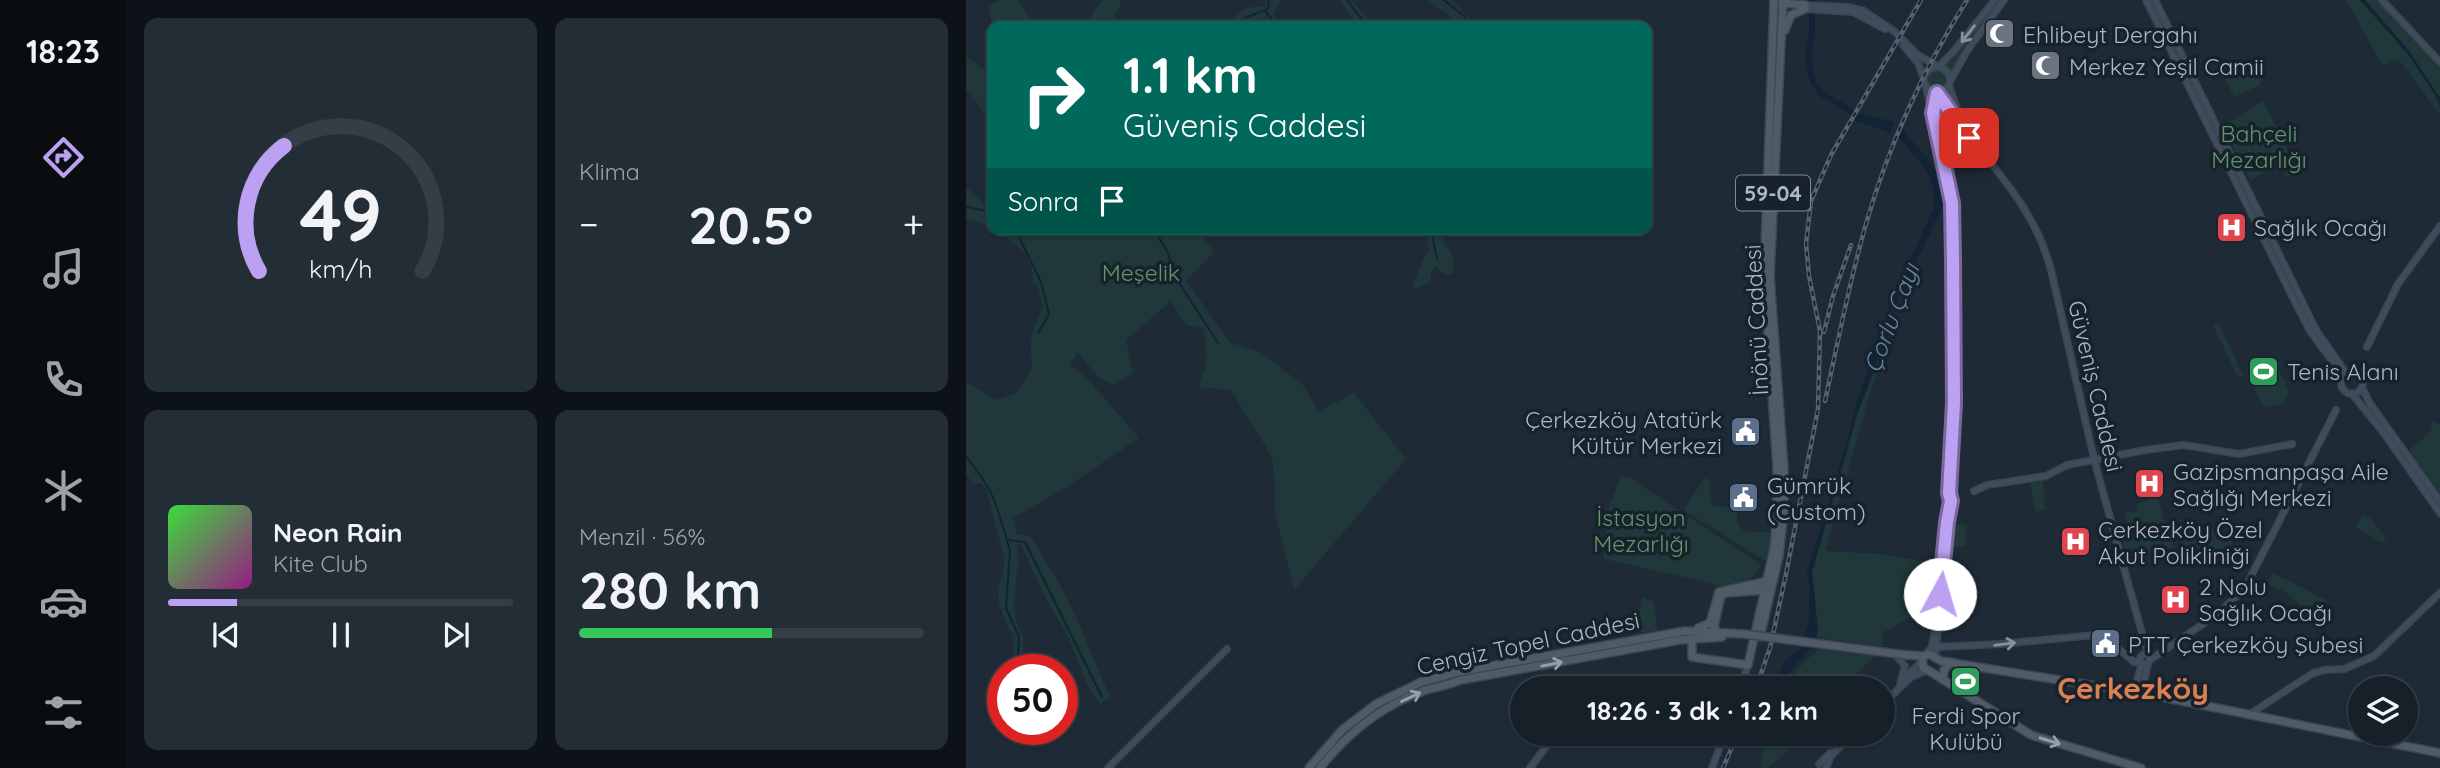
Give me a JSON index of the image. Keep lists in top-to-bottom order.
{
  "streets": {
    "main road": [
      "59-04",
      "İnönü Caddesi",
      "Güveniş Caddesi",
      "Cengiz Topel Caddesi"
    ]
  },
  "crossings": [
    ["59-04", "İnönü Caddesi"]
  ],
  "districts": ["Çerkezköy"],
  "water": ["Çorlu Çayı"],
  "parks": ["Bahçeli Mezarlığı", "Meşelik", "İstasyon Mezarlığı"],
  "places": {
    "mosque": ["Ehlibeyt Dergahı", "Merkez Yeşil Camii"],
    "hospital": [
      "Sağlık Ocağı",
      "Gazipsmanpaşa Aile Sağlığı Merkezi",
      "Çerkezköy Özel Akut Polikliniği",
      "2 Nolu Sağlık Ocağı"
    ],
    "sports": ["Tenis Alanı", "Ferdi Spor Kulübü"],
    "public building": ["Çerkezköy Atatürk Kültür Merkezi", "Gümrük (Custom)", "PTT Çerkezköy Şubesi"]
  },
  "page": {
    "tabs": "18:23",
    "tile": [
      "Klima",
      ["Menzil · 56%", "280 km"]
    ],
    "turn": ["1.1 km", "Güveniş Caddesi"],
    "then": "Sonra",
    "heat": ["−", "20.5°", "+"],
    "song": ["Neon Rain", "Kite Club"],
    "limit": "50",
    "trip": "18:26 · 3 dk · 1.2 km",
    "gauge": ["49", "km/h"]
  }
}
